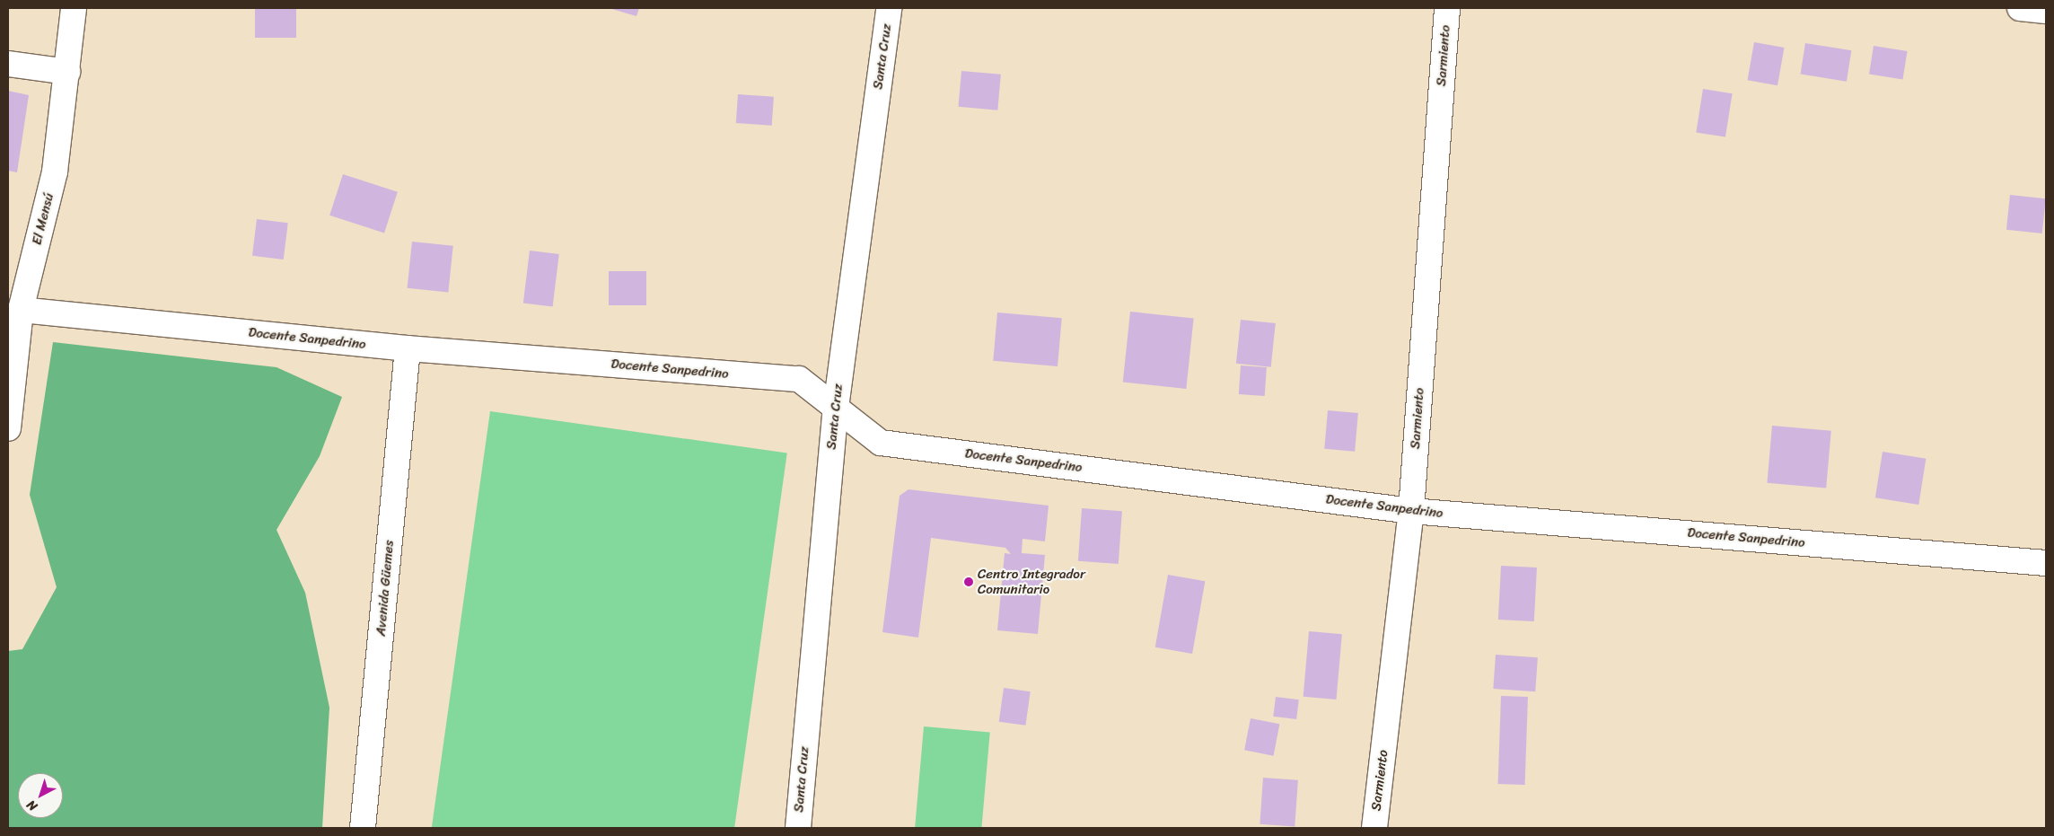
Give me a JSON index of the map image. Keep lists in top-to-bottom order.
{
  "streets": {
    "street": [
      "Sarmiento",
      "Santa Cruz",
      "El Mensú",
      "Docente Sanpedrino",
      "Avenida Güemes"
    ]
  },
  "crossings": [
    ["Sarmiento", "Docente Sanpedrino"],
    ["Santa Cruz", "Docente Sanpedrino"],
    ["El Mensú", "Docente Sanpedrino"],
    ["Docente Sanpedrino", "Avenida Güemes"]
  ],
  "places": ["Centro Integrador Comunitario"],
  "north": "bottom left"
}
